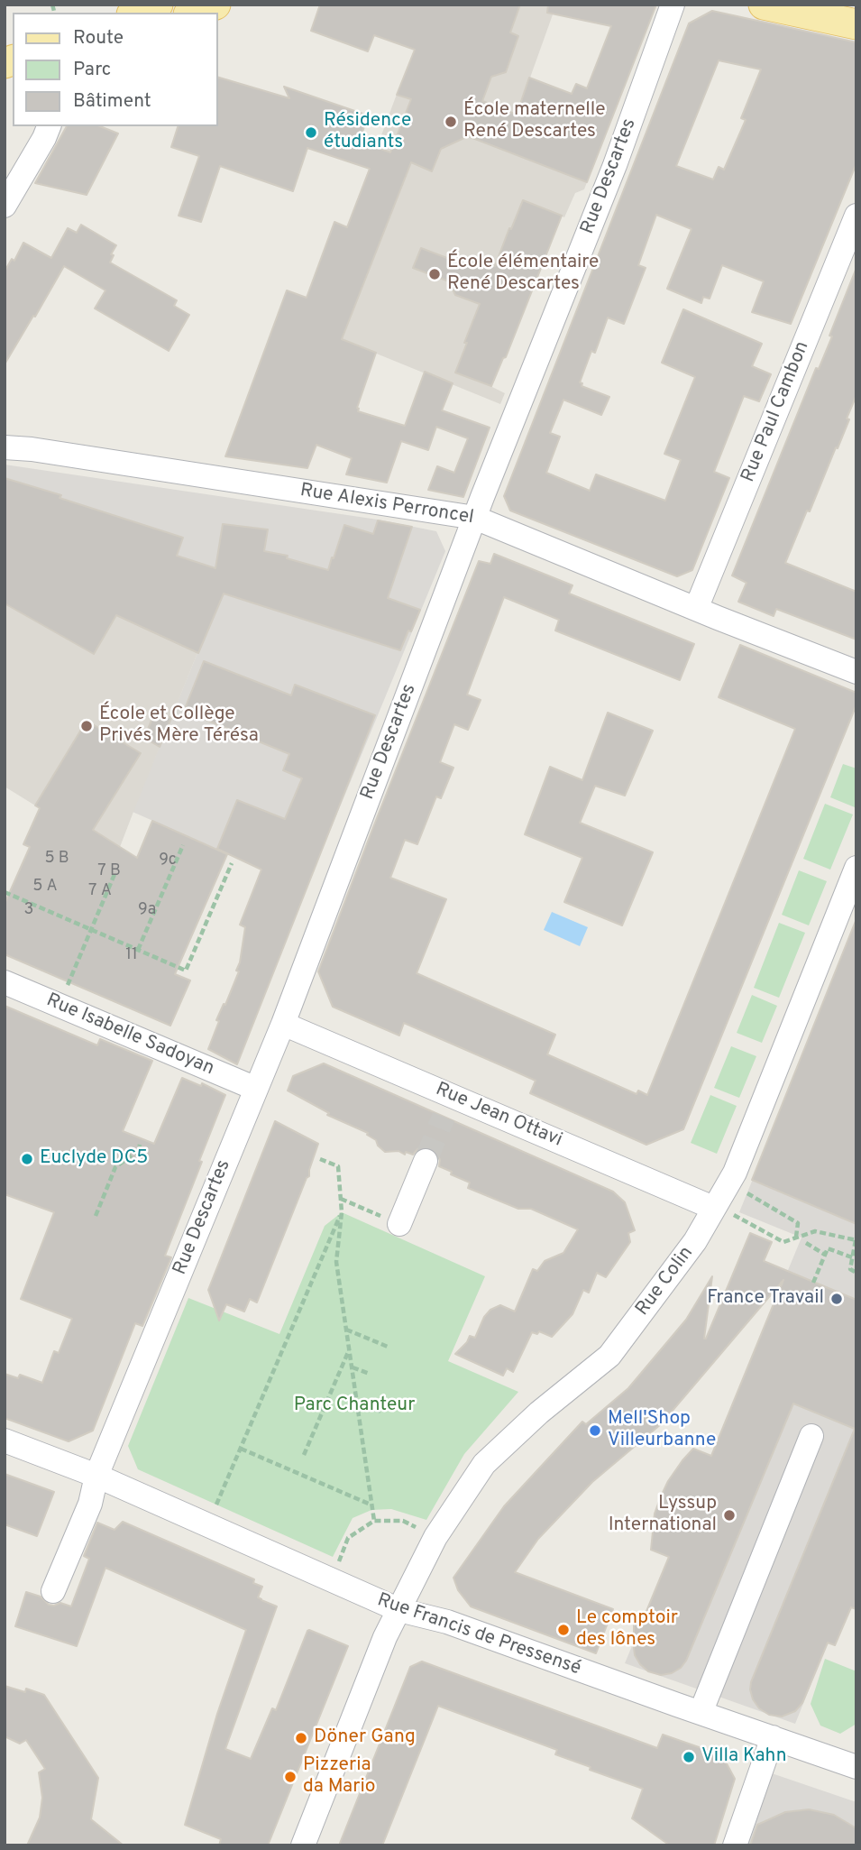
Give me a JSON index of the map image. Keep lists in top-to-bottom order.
{
  "streets": {
    "street": [
      "Rue Descartes",
      "Rue Paul Cambon",
      "Rue Alexis Perroncel",
      "Rue Isabelle Sadoyan",
      "Rue Jean Ottavi",
      "Rue Colin",
      "Rue Francis de Pressensé"
    ]
  },
  "crossings": [
    ["Rue Descartes", "Rue Alexis Perroncel"],
    ["Rue Descartes", "Rue Isabelle Sadoyan"],
    ["Rue Descartes", "Rue Jean Ottavi"],
    ["Rue Descartes", "Rue Francis de Pressensé"],
    ["Rue Paul Cambon", "Rue Alexis Perroncel"],
    ["Rue Jean Ottavi", "Rue Colin"],
    ["Rue Colin", "Rue Francis de Pressensé"]
  ],
  "parks": ["Parc Chanteur"],
  "places": [
    "École maternelle René Descartes",
    "Résidence étudiants",
    "École élémentaire René Descartes",
    "École et Collège Privés Mère Térésa",
    "Euclyde DC5",
    "France Travail",
    "Mell'Shop Villeurbanne",
    "Lyssup International",
    "Le comptoir des lônes",
    "Döner Gang",
    "Villa Kahn",
    "Pizzeria da Mario"
  ],
  "house_numbers": [
    "5 B",
    "9c",
    "7 B",
    "5 A",
    "7 A",
    "3",
    "9a",
    "11"
  ],
  "legend": ["Route", "Parc", "Bâtiment"]
}
